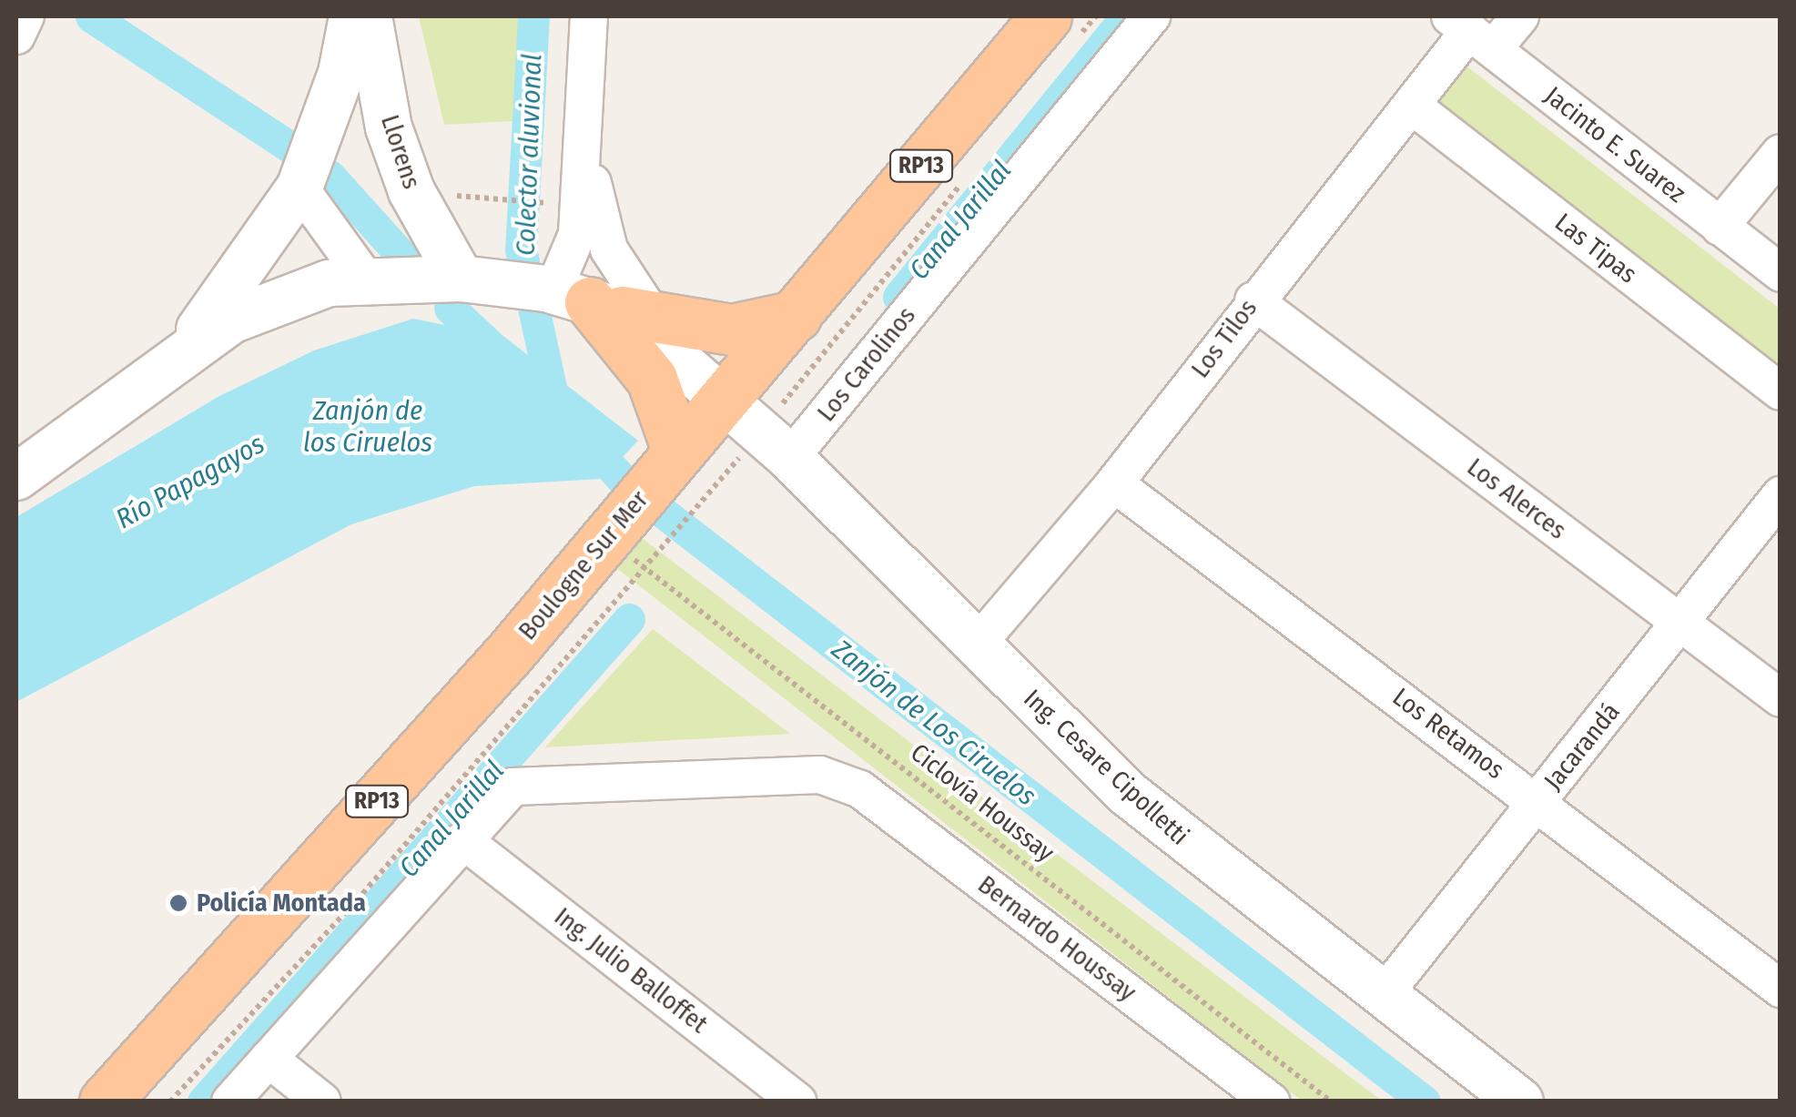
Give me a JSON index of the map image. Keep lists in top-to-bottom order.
{
  "streets": {
    "main road": ["RP13", "Boulogne Sur Mer"],
    "street": [
      "Jacinto E. Suarez",
      "Llorens",
      "Las Tipas",
      "Los Tilos",
      "Los Carolinos",
      "Los Alerces",
      "Los Retamos",
      "Jacarandá",
      "Ing. Cesare Cipolletti",
      "Bernardo Houssay",
      "Ing. Julio Balloffet"
    ],
    "path": ["Ciclovía Houssay"]
  },
  "crossings": [
    ["Jacinto E. Suarez", "Los Tilos"],
    ["Las Tipas", "Los Tilos"],
    ["Los Tilos", "Los Alerces"],
    ["Los Tilos", "Los Retamos"],
    ["Los Tilos", "Ing. Cesare Cipolletti"],
    ["Los Carolinos", "Boulogne Sur Mer"],
    ["Los Carolinos", "Ing. Cesare Cipolletti"],
    ["Los Alerces", "Jacarandá"],
    ["Boulogne Sur Mer", "Ing. Cesare Cipolletti"],
    ["Boulogne Sur Mer", "Ciclovía Houssay"],
    ["Los Retamos", "Jacarandá"],
    ["Jacarandá", "Ing. Cesare Cipolletti"],
    ["Bernardo Houssay", "Ing. Julio Balloffet"]
  ],
  "water": [
    "Colector aluvional",
    "Canal Jarillal",
    "Zanjón de los Ciruelos",
    "Río Papagayos",
    "Zanjón de Los Ciruelos"
  ],
  "places": ["Policía Montada"]
}
